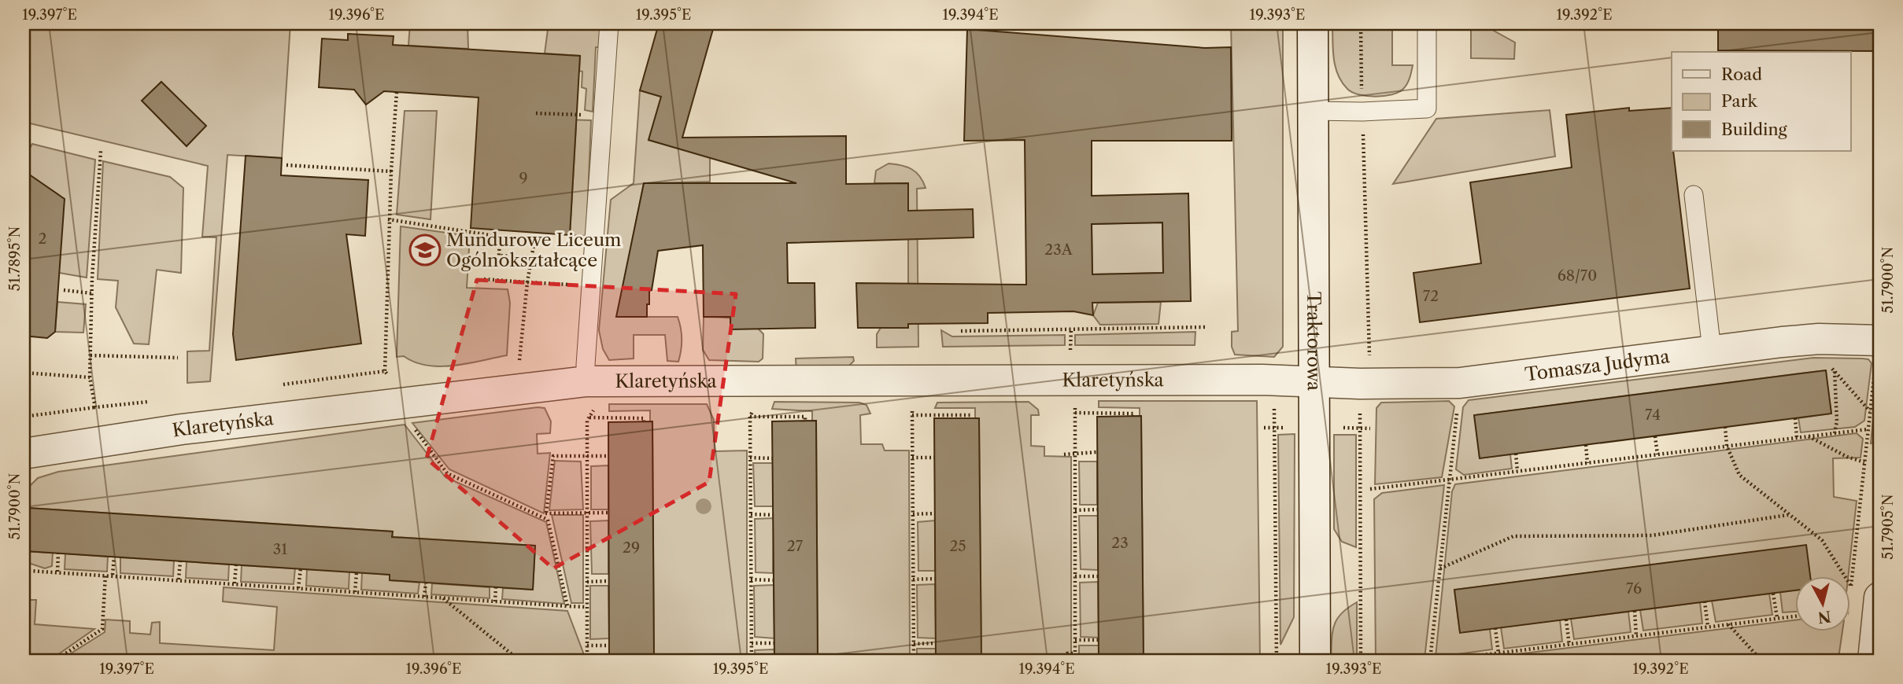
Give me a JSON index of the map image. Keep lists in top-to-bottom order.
{
  "streets": {
    "street": ["Traktorowa", "Tomasza Judyma", "Klaretyńska"]
  },
  "crossings": [
    ["Traktorowa", "Tomasza Judyma"],
    ["Traktorowa", "Klaretyńska"],
    ["Tomasza Judyma", "Klaretyńska"]
  ],
  "places": {
    "school or university": ["Mundurowe Liceum Ogólnokształcące"]
  },
  "house_numbers": [
    "9",
    "2",
    "23A",
    "68/70",
    "72",
    "74",
    "23",
    "27",
    "25",
    "29",
    "31",
    "76"
  ],
  "legend": ["Road", "Park", "Building"],
  "north": "bottom",
  "coordinates": [
    "19.397°E",
    "19.396°E",
    "19.395°E",
    "19.394°E",
    "19.393°E",
    "19.392°E",
    "51.7895°N",
    "51.7900°N",
    "51.7905°N"
  ]
}
